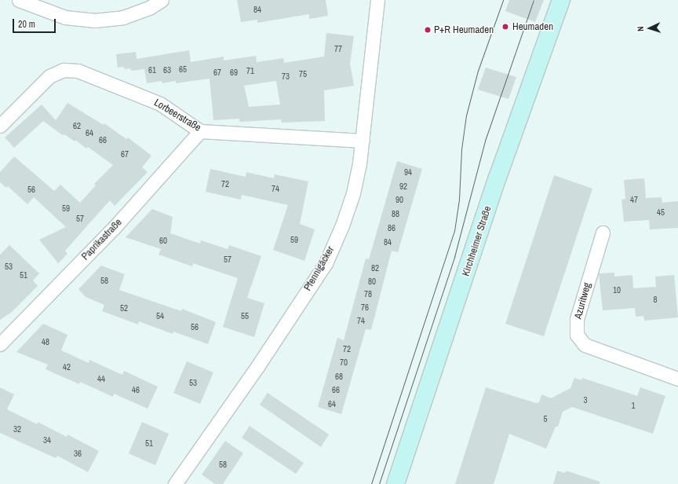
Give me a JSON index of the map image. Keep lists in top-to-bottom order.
{
  "streets": {
    "main road": ["Kirchheimer Straße"],
    "street": [
      "Lorbeerstraße",
      "Paprikastraße",
      "Pfennigäcker",
      "Azuritweg"
    ]
  },
  "crossings": [
    ["Lorbeerstraße", "Paprikastraße"],
    ["Lorbeerstraße", "Pfennigäcker"]
  ],
  "places": ["Heumaden", "P+R Heumaden"],
  "house_numbers": [
    "84",
    "77",
    "65",
    "61",
    "63",
    "71",
    "67",
    "69",
    "75",
    "73",
    "62",
    "64",
    "66",
    "67",
    "94",
    "72",
    "92",
    "74",
    "56",
    "90",
    "47",
    "59",
    "45",
    "88",
    "57",
    "86",
    "59",
    "60",
    "84",
    "57",
    "53",
    "82",
    "51",
    "58",
    "80",
    "10",
    "78",
    "8",
    "76",
    "52",
    "54",
    "55",
    "74",
    "56",
    "48",
    "72",
    "70",
    "42",
    "68",
    "44",
    "53",
    "46",
    "66",
    "3",
    "64",
    "1",
    "5",
    "32",
    "34",
    "51",
    "36",
    "58"
  ],
  "scale_bar": "20 m",
  "north": "left"
}
